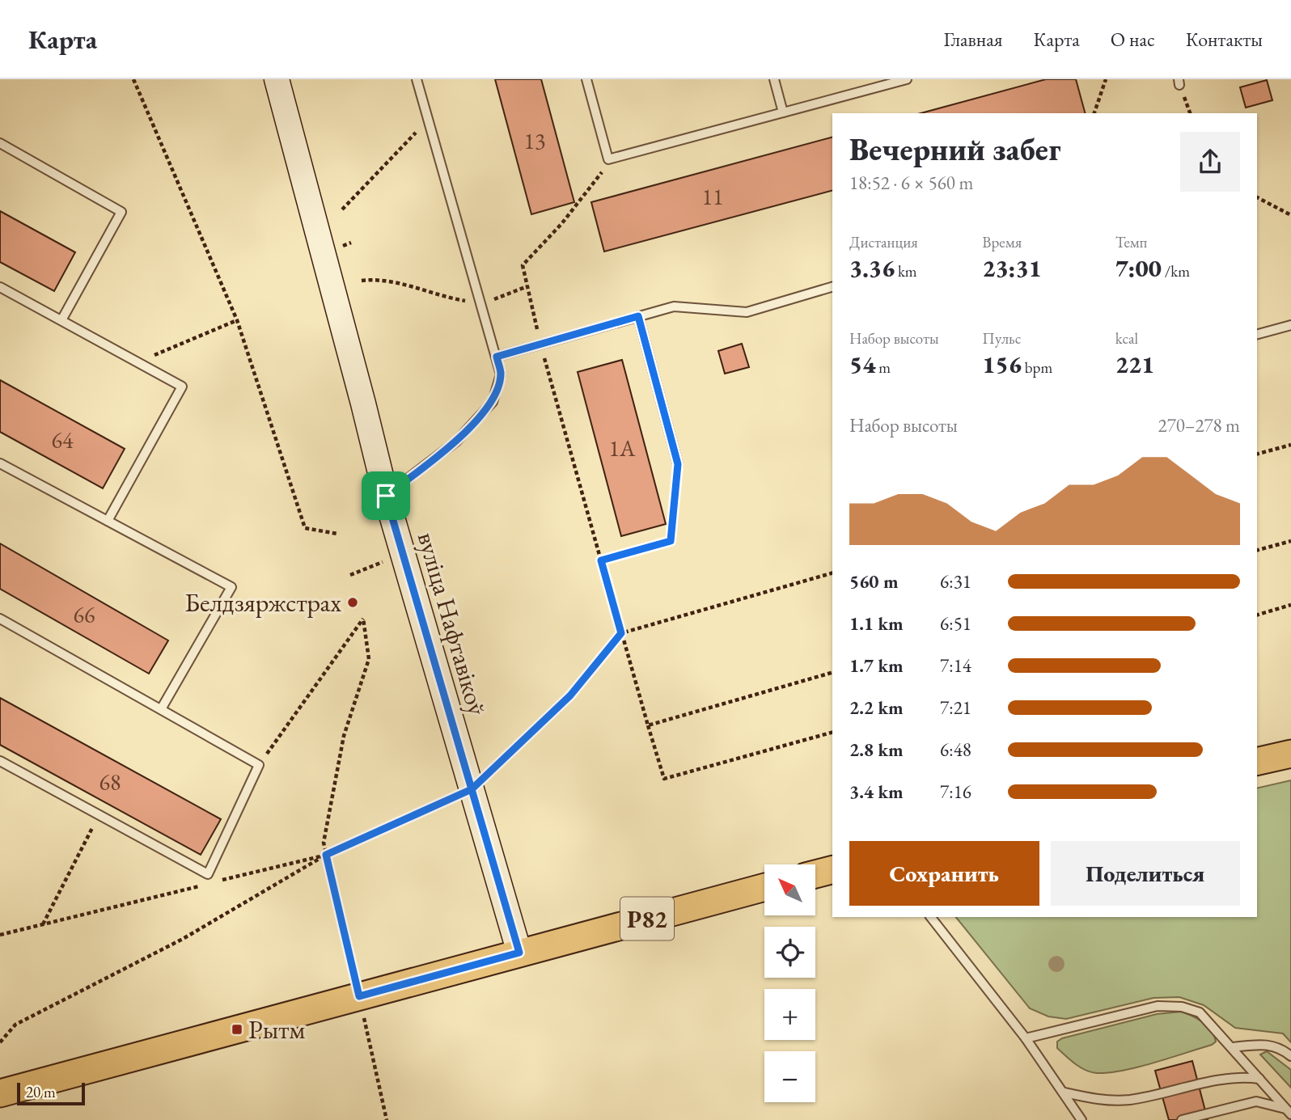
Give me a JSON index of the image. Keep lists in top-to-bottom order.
{
  "streets": {
    "main road": ["Р82"],
    "street": ["вуліца Нафтавікоў"]
  },
  "crossings": [
    ["вуліца Нафтавікоў", "Р82"]
  ],
  "places": {
    "other": ["Белдзяржстрах"],
    "transit": ["Рытм"]
  },
  "house_numbers": [
    "13",
    "11",
    "64",
    "1А",
    "66",
    "68"
  ],
  "scale_bar": "20 m",
  "north": "top left",
  "page": {
    "header": "Карта",
    "nav": [
      "Главная",
      "Карта",
      "О нас",
      "Контакты"
    ],
    "heading": ["Вечерний забег", "18:52 · 6 × 560 m"],
    "stats": [
      ["Дистанция", "3.36 km"],
      ["Время", "23:31"],
      ["Темп", "7:00 /km"],
      ["Набор высоты", "54 m"],
      ["Пульс", "156 bpm"],
      ["kcal", "221"]
    ],
    "chart": ["Набор высоты", "270–278 m"],
    "list": [
      {
        "name": "560 m",
        "note": "6:31"
      },
      {
        "name": "1.1 km",
        "note": "6:51"
      },
      {
        "name": "1.7 km",
        "note": "7:14"
      },
      {
        "name": "2.2 km",
        "note": "7:21"
      },
      {
        "name": "2.8 km",
        "note": "6:48"
      },
      {
        "name": "3.4 km",
        "note": "7:16"
      }
    ],
    "buttons": ["Сохранить", "Поделиться"],
    "map_buttons": ["+", "−"],
    "scale": "20 m"
  }
}
